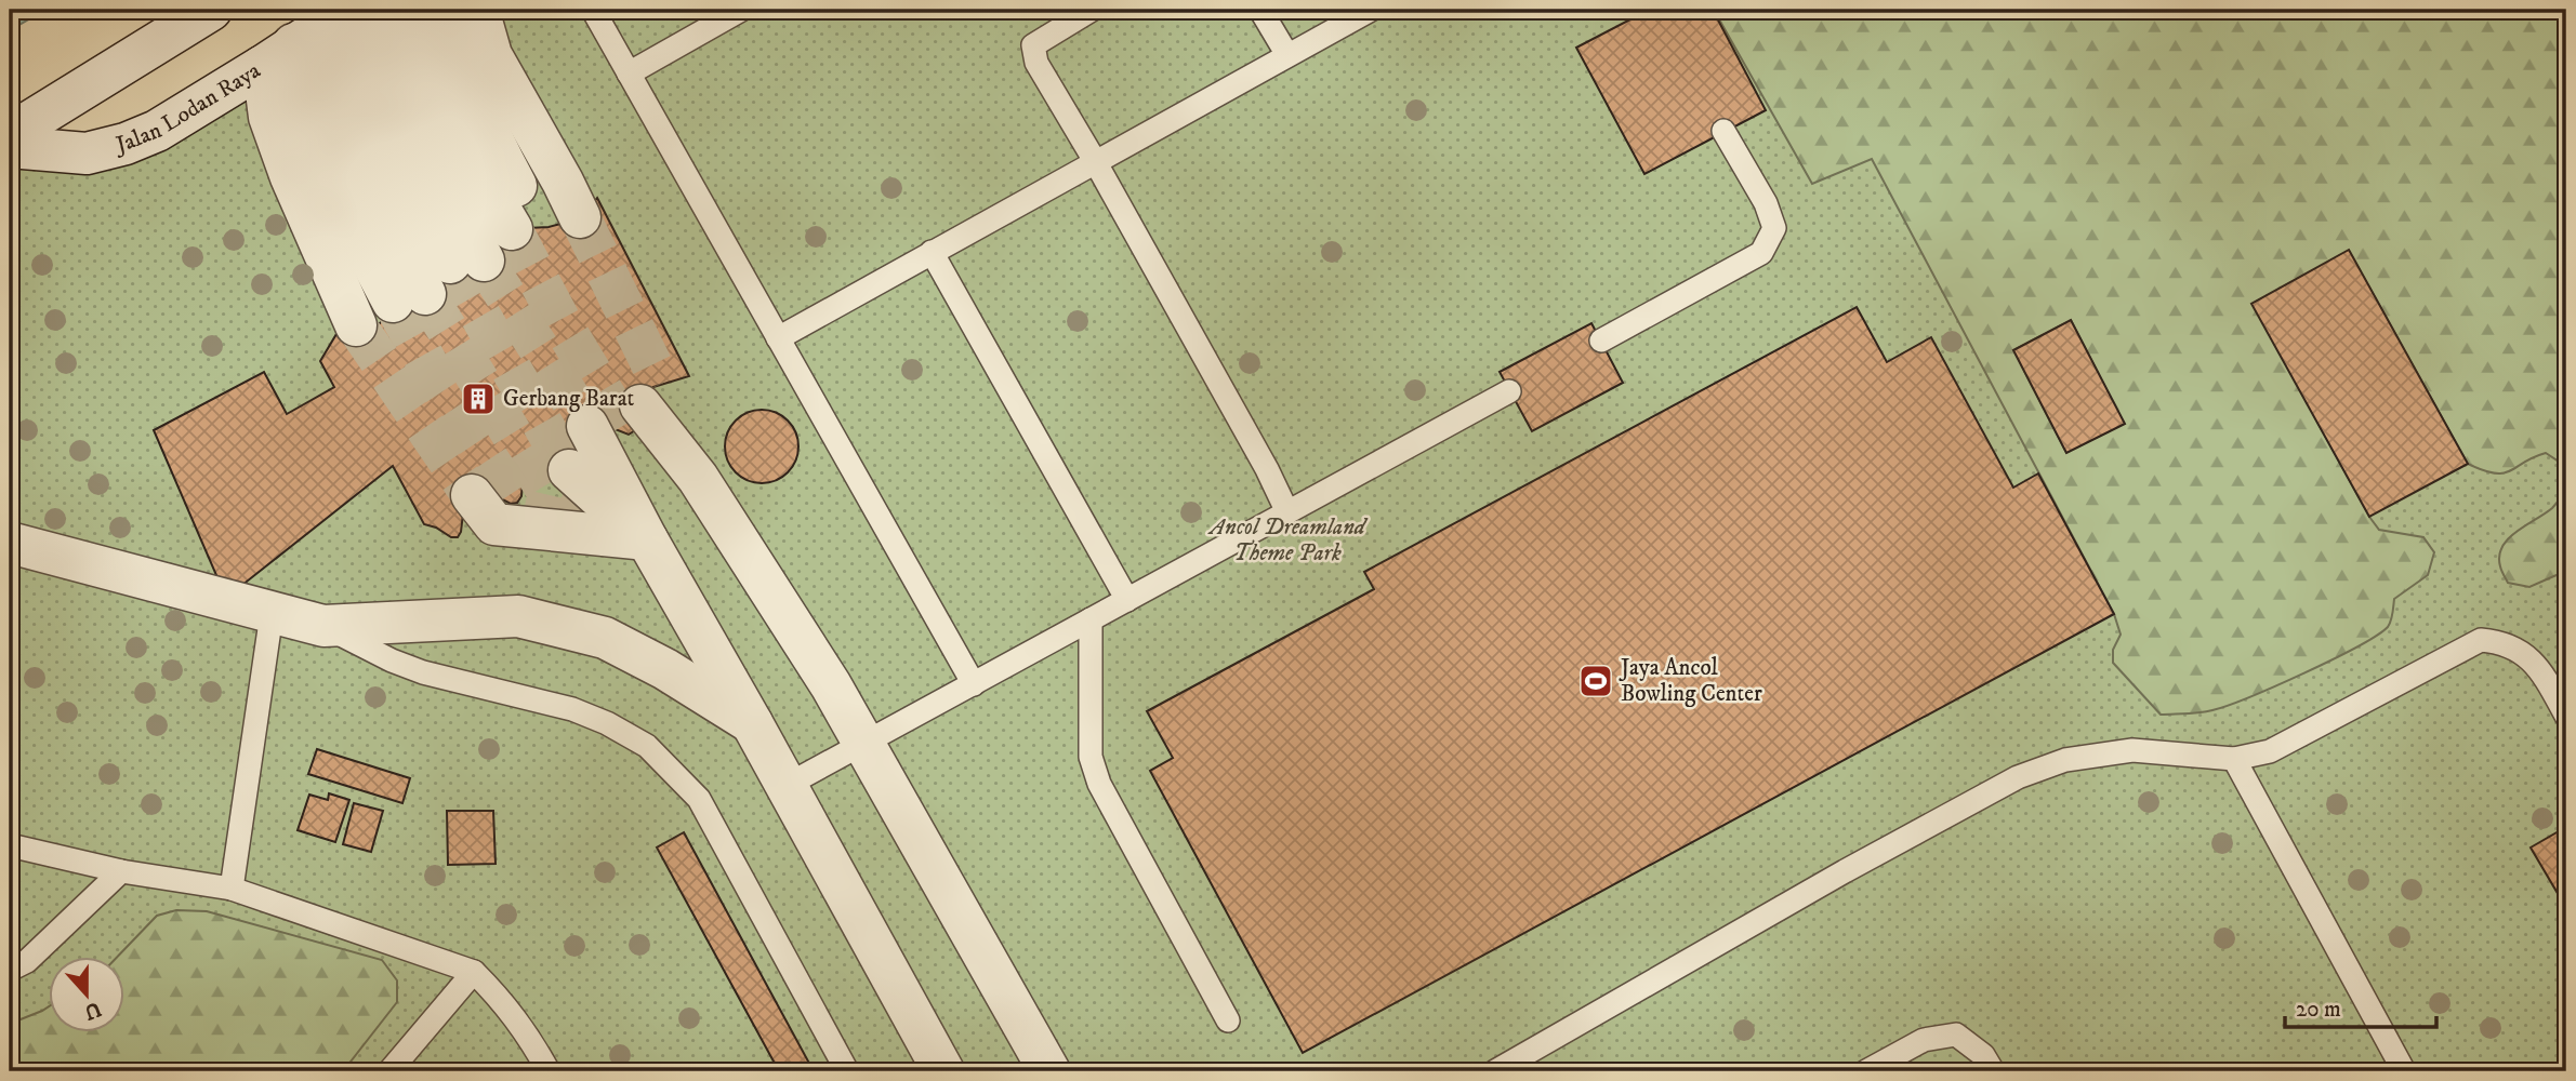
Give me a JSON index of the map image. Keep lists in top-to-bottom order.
{
  "streets": {
    "street": ["Jalan Lodan Raya"]
  },
  "parks": ["Ancol Dreamland Theme Park"],
  "places": {
    "building": ["Gerbang Barat"],
    "sports": ["Jaya Ancol Bowling Center"]
  },
  "scale_bar": "20 m",
  "north": "bottom"
}
